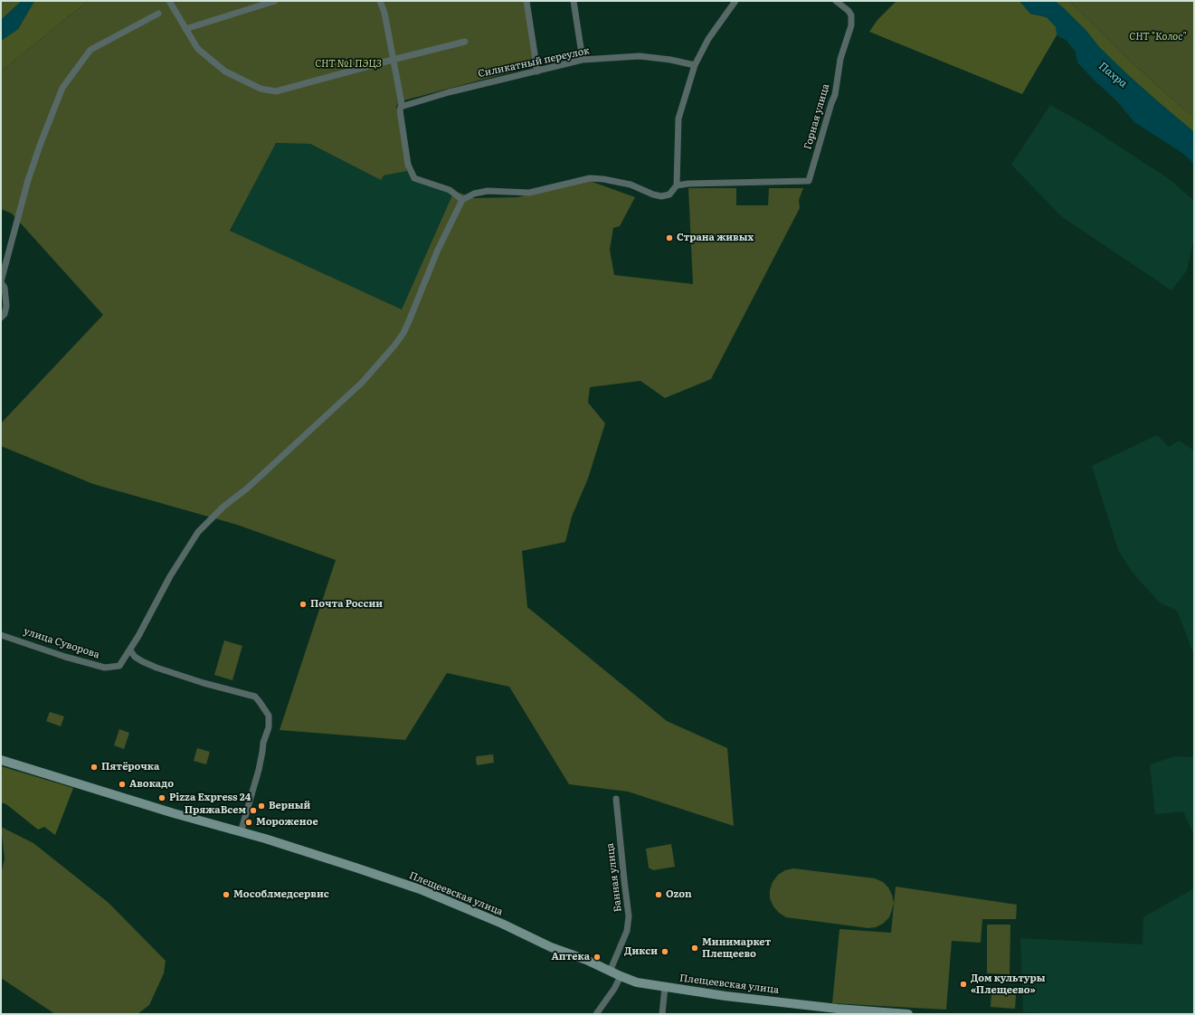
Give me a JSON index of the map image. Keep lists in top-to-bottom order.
{
  "streets": {
    "street": [
      "Силикатный переулок",
      "Горная улица",
      "улица Суворова",
      "Банная улица",
      "Плещеевская улица"
    ]
  },
  "crossings": [
    ["Банная улица", "Плещеевская улица"]
  ],
  "water": ["Пахра"],
  "parks": ["СНТ \"Колос\"", "СНТ №1 ПЭЦЗ"],
  "places": [
    "Страна живых",
    "Почта России",
    "Пятёрочка",
    "Авокадо",
    "Pizza Express 24",
    "Верный",
    "ПряжаВсем",
    "Мороженое",
    "Мособлмедсервис",
    "Ozon",
    "Минимаркет Плещеево",
    "Дикси",
    "Аптека",
    "Дом культуры «Плещеево»"
  ]
}
